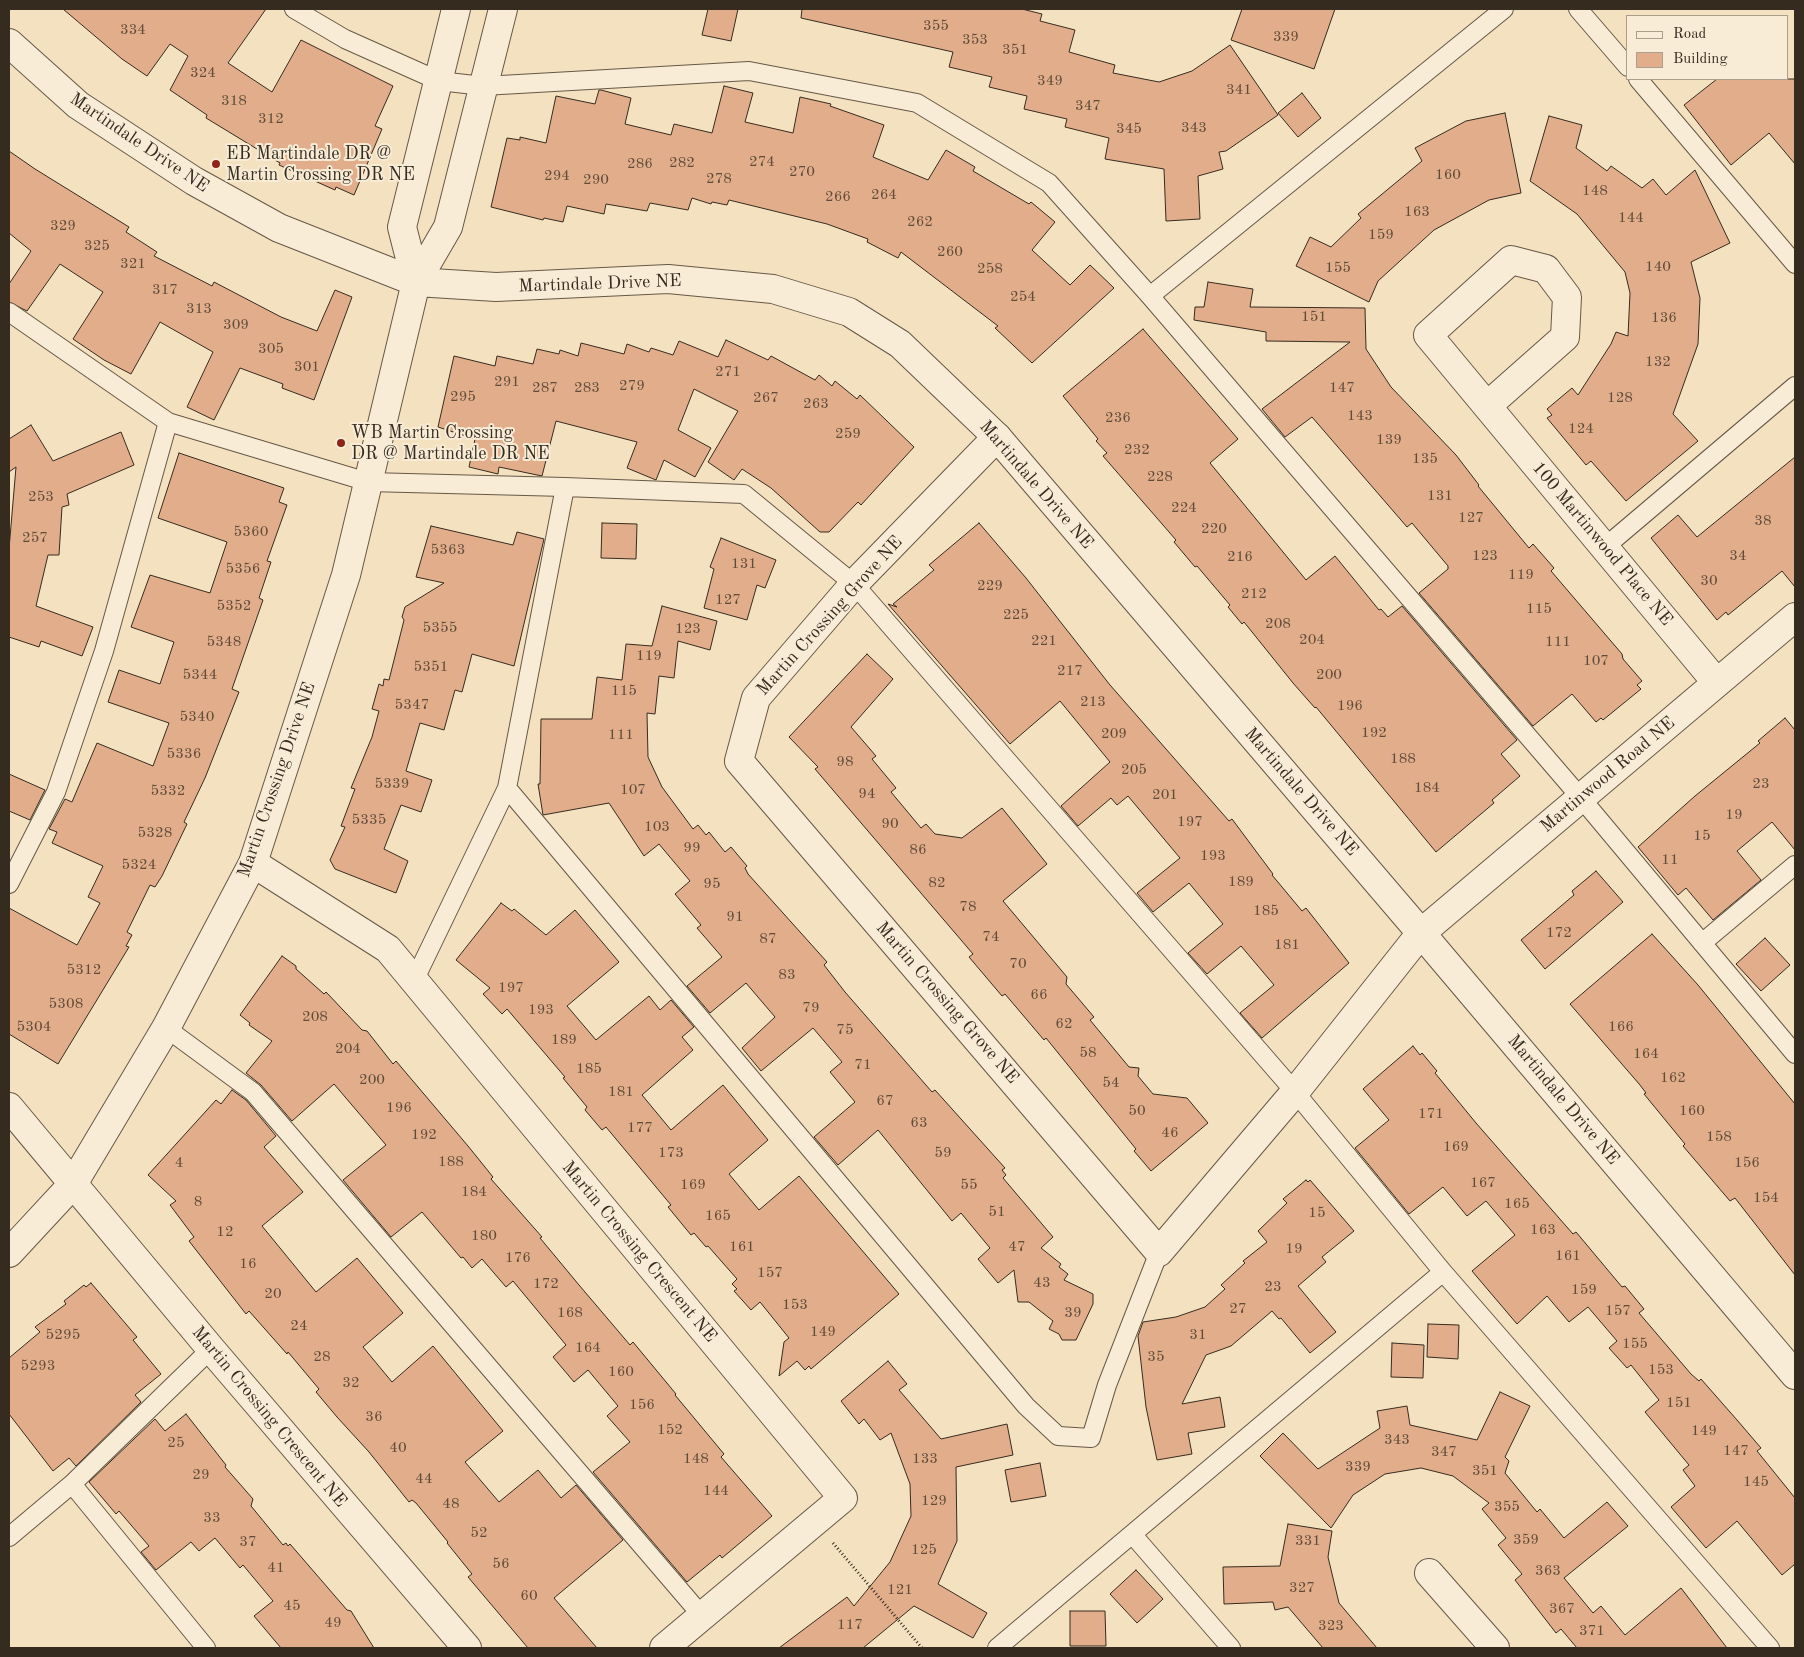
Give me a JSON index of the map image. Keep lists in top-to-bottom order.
{
  "streets": {
    "street": [
      "Martindale Drive NE",
      "100 Martinwood Place NE",
      "Martin Crossing Grove NE",
      "Martinwood Road NE",
      "Martin Crossing Drive NE",
      "Martin Crossing Crescent NE"
    ]
  },
  "crossings": [
    ["Martindale Drive NE", "Martin Crossing Grove NE"],
    ["Martindale Drive NE", "Martinwood Road NE"],
    ["Martindale Drive NE", "Martin Crossing Drive NE"],
    ["100 Martinwood Place NE", "Martinwood Road NE"],
    ["Martin Crossing Drive NE", "Martin Crossing Crescent NE"]
  ],
  "places": ["EB Martindale DR @ Martin Crossing DR NE", "WB Martin Crossing DR @ Martindale DR NE"],
  "house_numbers": [
    "355",
    "334",
    "339",
    "353",
    "351",
    "324",
    "349",
    "341",
    "318",
    "347",
    "312",
    "343",
    "345",
    "274",
    "282",
    "286",
    "270",
    "160",
    "294",
    "278",
    "290",
    "148",
    "264",
    "266",
    "163",
    "144",
    "262",
    "329",
    "159",
    "325",
    "260",
    "321",
    "140",
    "155",
    "258",
    "317",
    "254",
    "313",
    "151",
    "136",
    "309",
    "305",
    "132",
    "301",
    "271",
    "291",
    "279",
    "287",
    "283",
    "147",
    "295",
    "267",
    "128",
    "263",
    "143",
    "236",
    "124",
    "259",
    "139",
    "232",
    "135",
    "228",
    "131",
    "253",
    "224",
    "127",
    "38",
    "220",
    "5360",
    "257",
    "5363",
    "123",
    "34",
    "216",
    "131",
    "5356",
    "119",
    "30",
    "229",
    "212",
    "127",
    "5352",
    "115",
    "225",
    "208",
    "5355",
    "123",
    "204",
    "221",
    "5348",
    "111",
    "119",
    "107",
    "5351",
    "217",
    "5344",
    "200",
    "115",
    "213",
    "5347",
    "196",
    "5340",
    "192",
    "209",
    "111",
    "5336",
    "188",
    "98",
    "205",
    "5339",
    "23",
    "184",
    "107",
    "5332",
    "94",
    "201",
    "19",
    "5335",
    "197",
    "90",
    "103",
    "5328",
    "15",
    "99",
    "86",
    "193",
    "11",
    "5324",
    "189",
    "82",
    "95",
    "78",
    "185",
    "91",
    "172",
    "74",
    "87",
    "181",
    "70",
    "5312",
    "83",
    "197",
    "66",
    "5308",
    "79",
    "193",
    "208",
    "62",
    "5304",
    "166",
    "75",
    "189",
    "204",
    "58",
    "164",
    "71",
    "185",
    "162",
    "200",
    "54",
    "181",
    "67",
    "196",
    "50",
    "160",
    "171",
    "63",
    "177",
    "46",
    "192",
    "158",
    "169",
    "173",
    "59",
    "188",
    "4",
    "156",
    "167",
    "169",
    "55",
    "184",
    "154",
    "8",
    "165",
    "51",
    "15",
    "165",
    "163",
    "12",
    "180",
    "161",
    "47",
    "19",
    "161",
    "176",
    "16",
    "157",
    "43",
    "172",
    "23",
    "159",
    "20",
    "153",
    "27",
    "157",
    "168",
    "39",
    "24",
    "149",
    "5295",
    "31",
    "155",
    "164",
    "28",
    "35",
    "5293",
    "153",
    "160",
    "32",
    "151",
    "156",
    "36",
    "152",
    "149",
    "343",
    "25",
    "40",
    "147",
    "347",
    "148",
    "133",
    "339",
    "351",
    "29",
    "44",
    "145",
    "144",
    "129",
    "48",
    "355",
    "33",
    "52",
    "359",
    "331",
    "37",
    "125",
    "56",
    "41",
    "363",
    "327",
    "121",
    "60",
    "45",
    "367",
    "49",
    "117",
    "323",
    "371"
  ],
  "legend": ["Road", "Building"]
}
